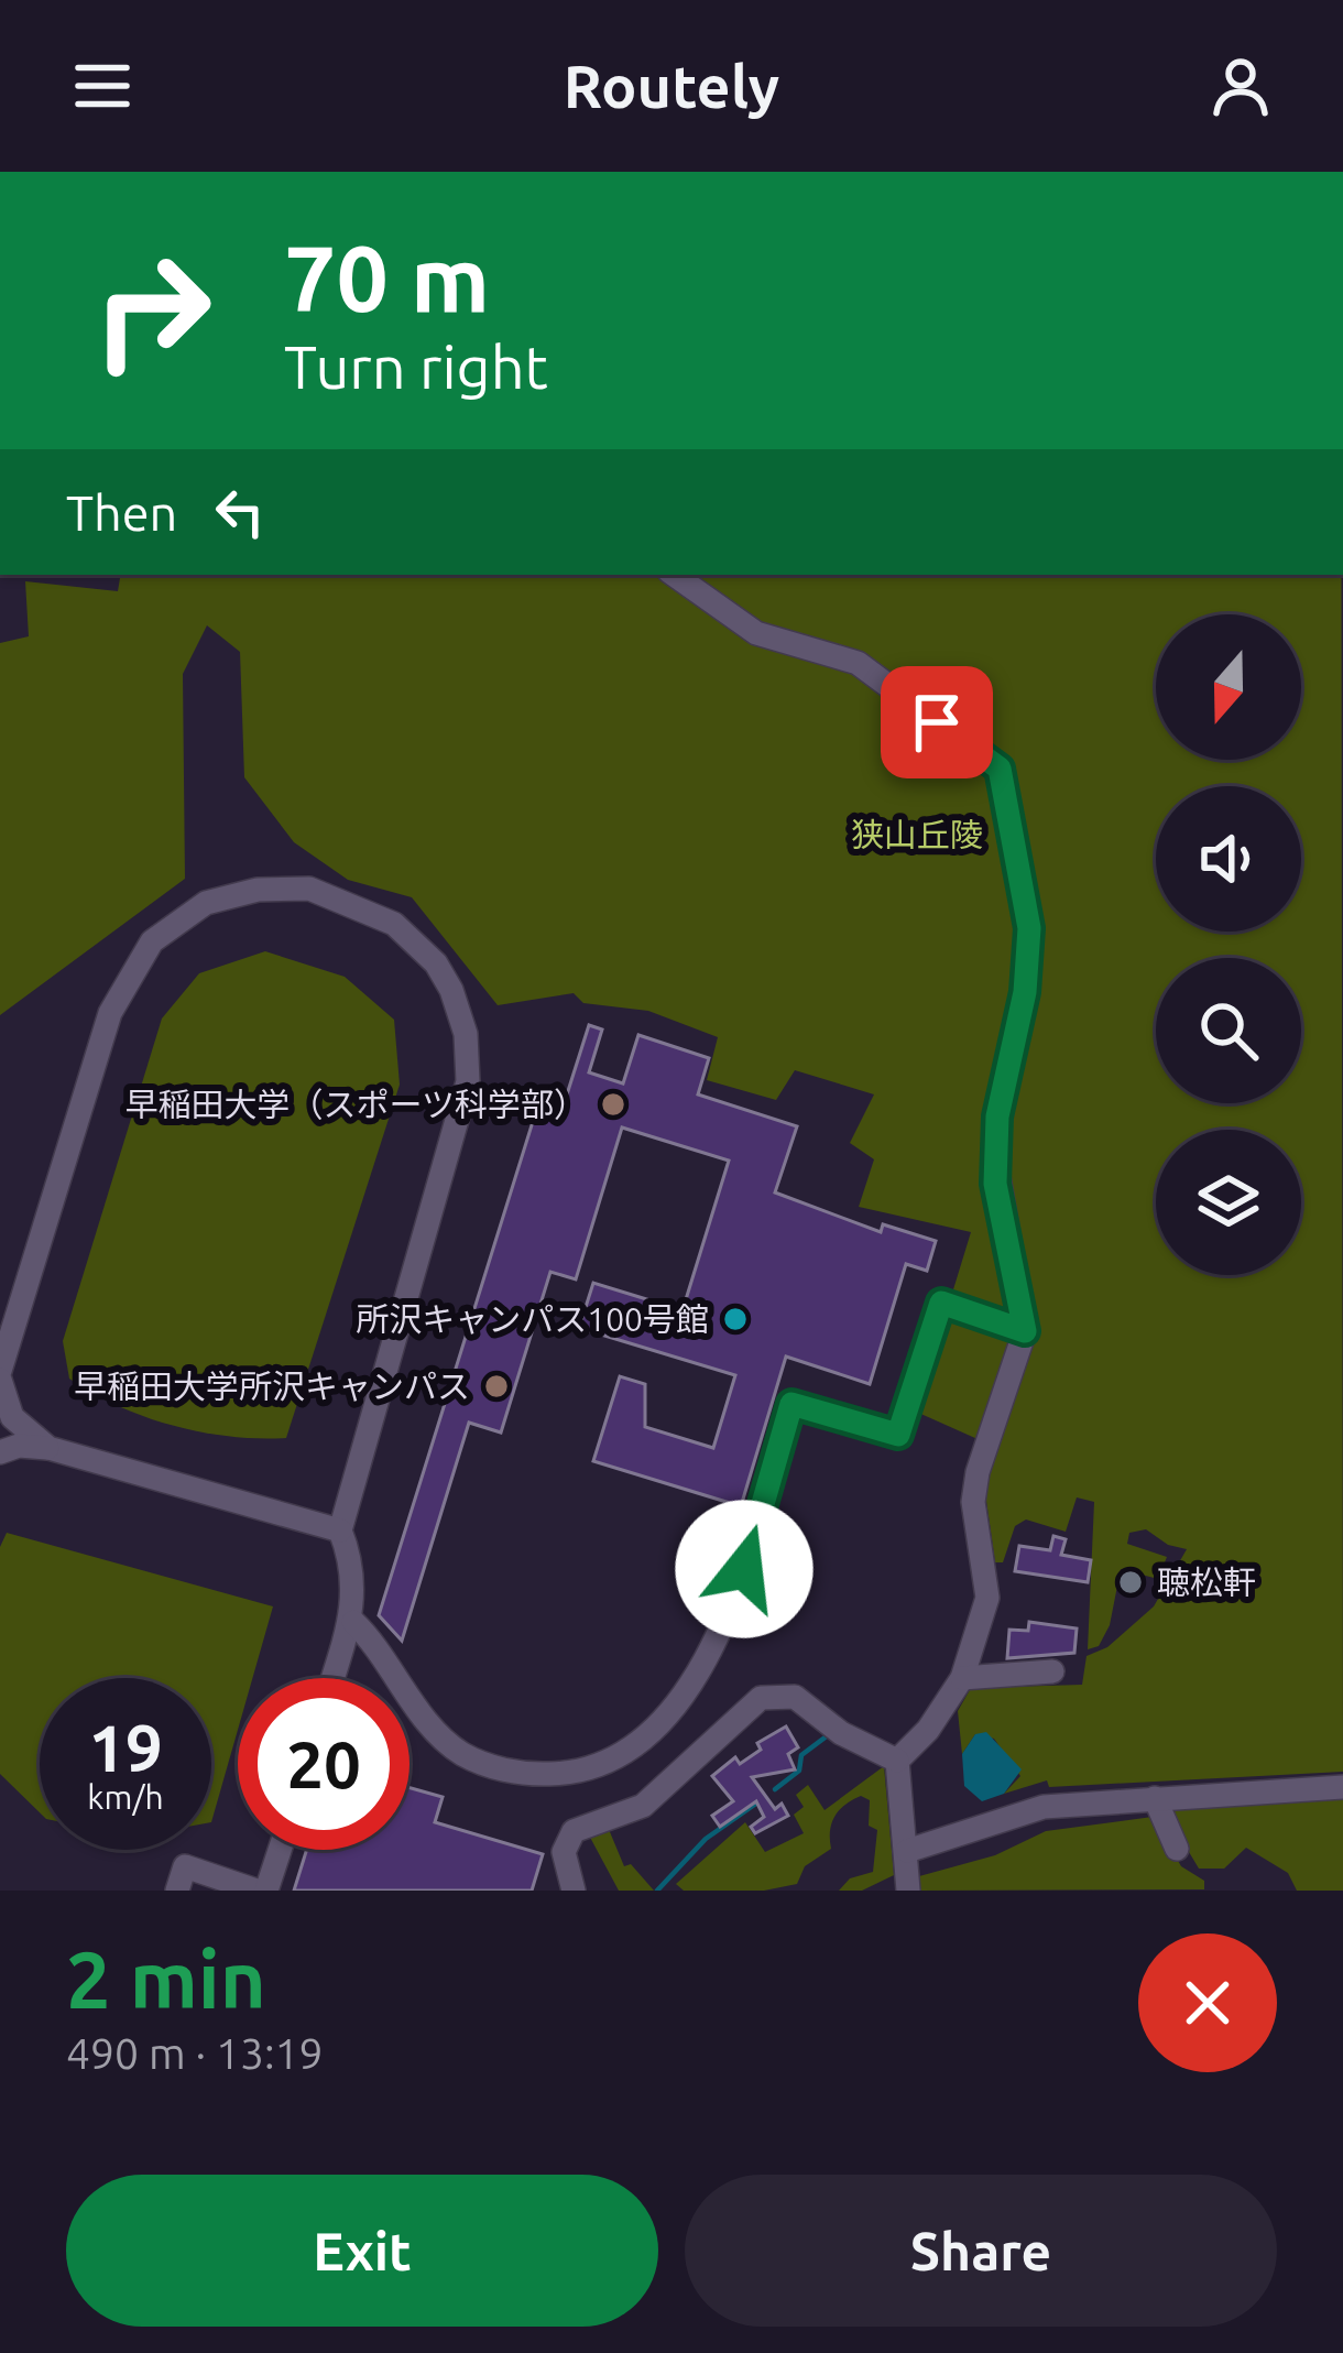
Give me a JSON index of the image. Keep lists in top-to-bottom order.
{
  "parks": ["狭山丘陵"],
  "places": [
    "早稲田大学（スポーツ科学部）",
    "所沢キャンパス100号館",
    "早稲田大学所沢キャンパス",
    "聴松軒"
  ],
  "north": "bottom",
  "page": {
    "header": "Routely",
    "turn": ["70 m", "Turn right"],
    "then": "Then",
    "speed": "19 km/h",
    "limit": "20",
    "heading": ["2 min", "490 m · 13:19"],
    "buttons": ["Exit", "Share"]
  }
}
